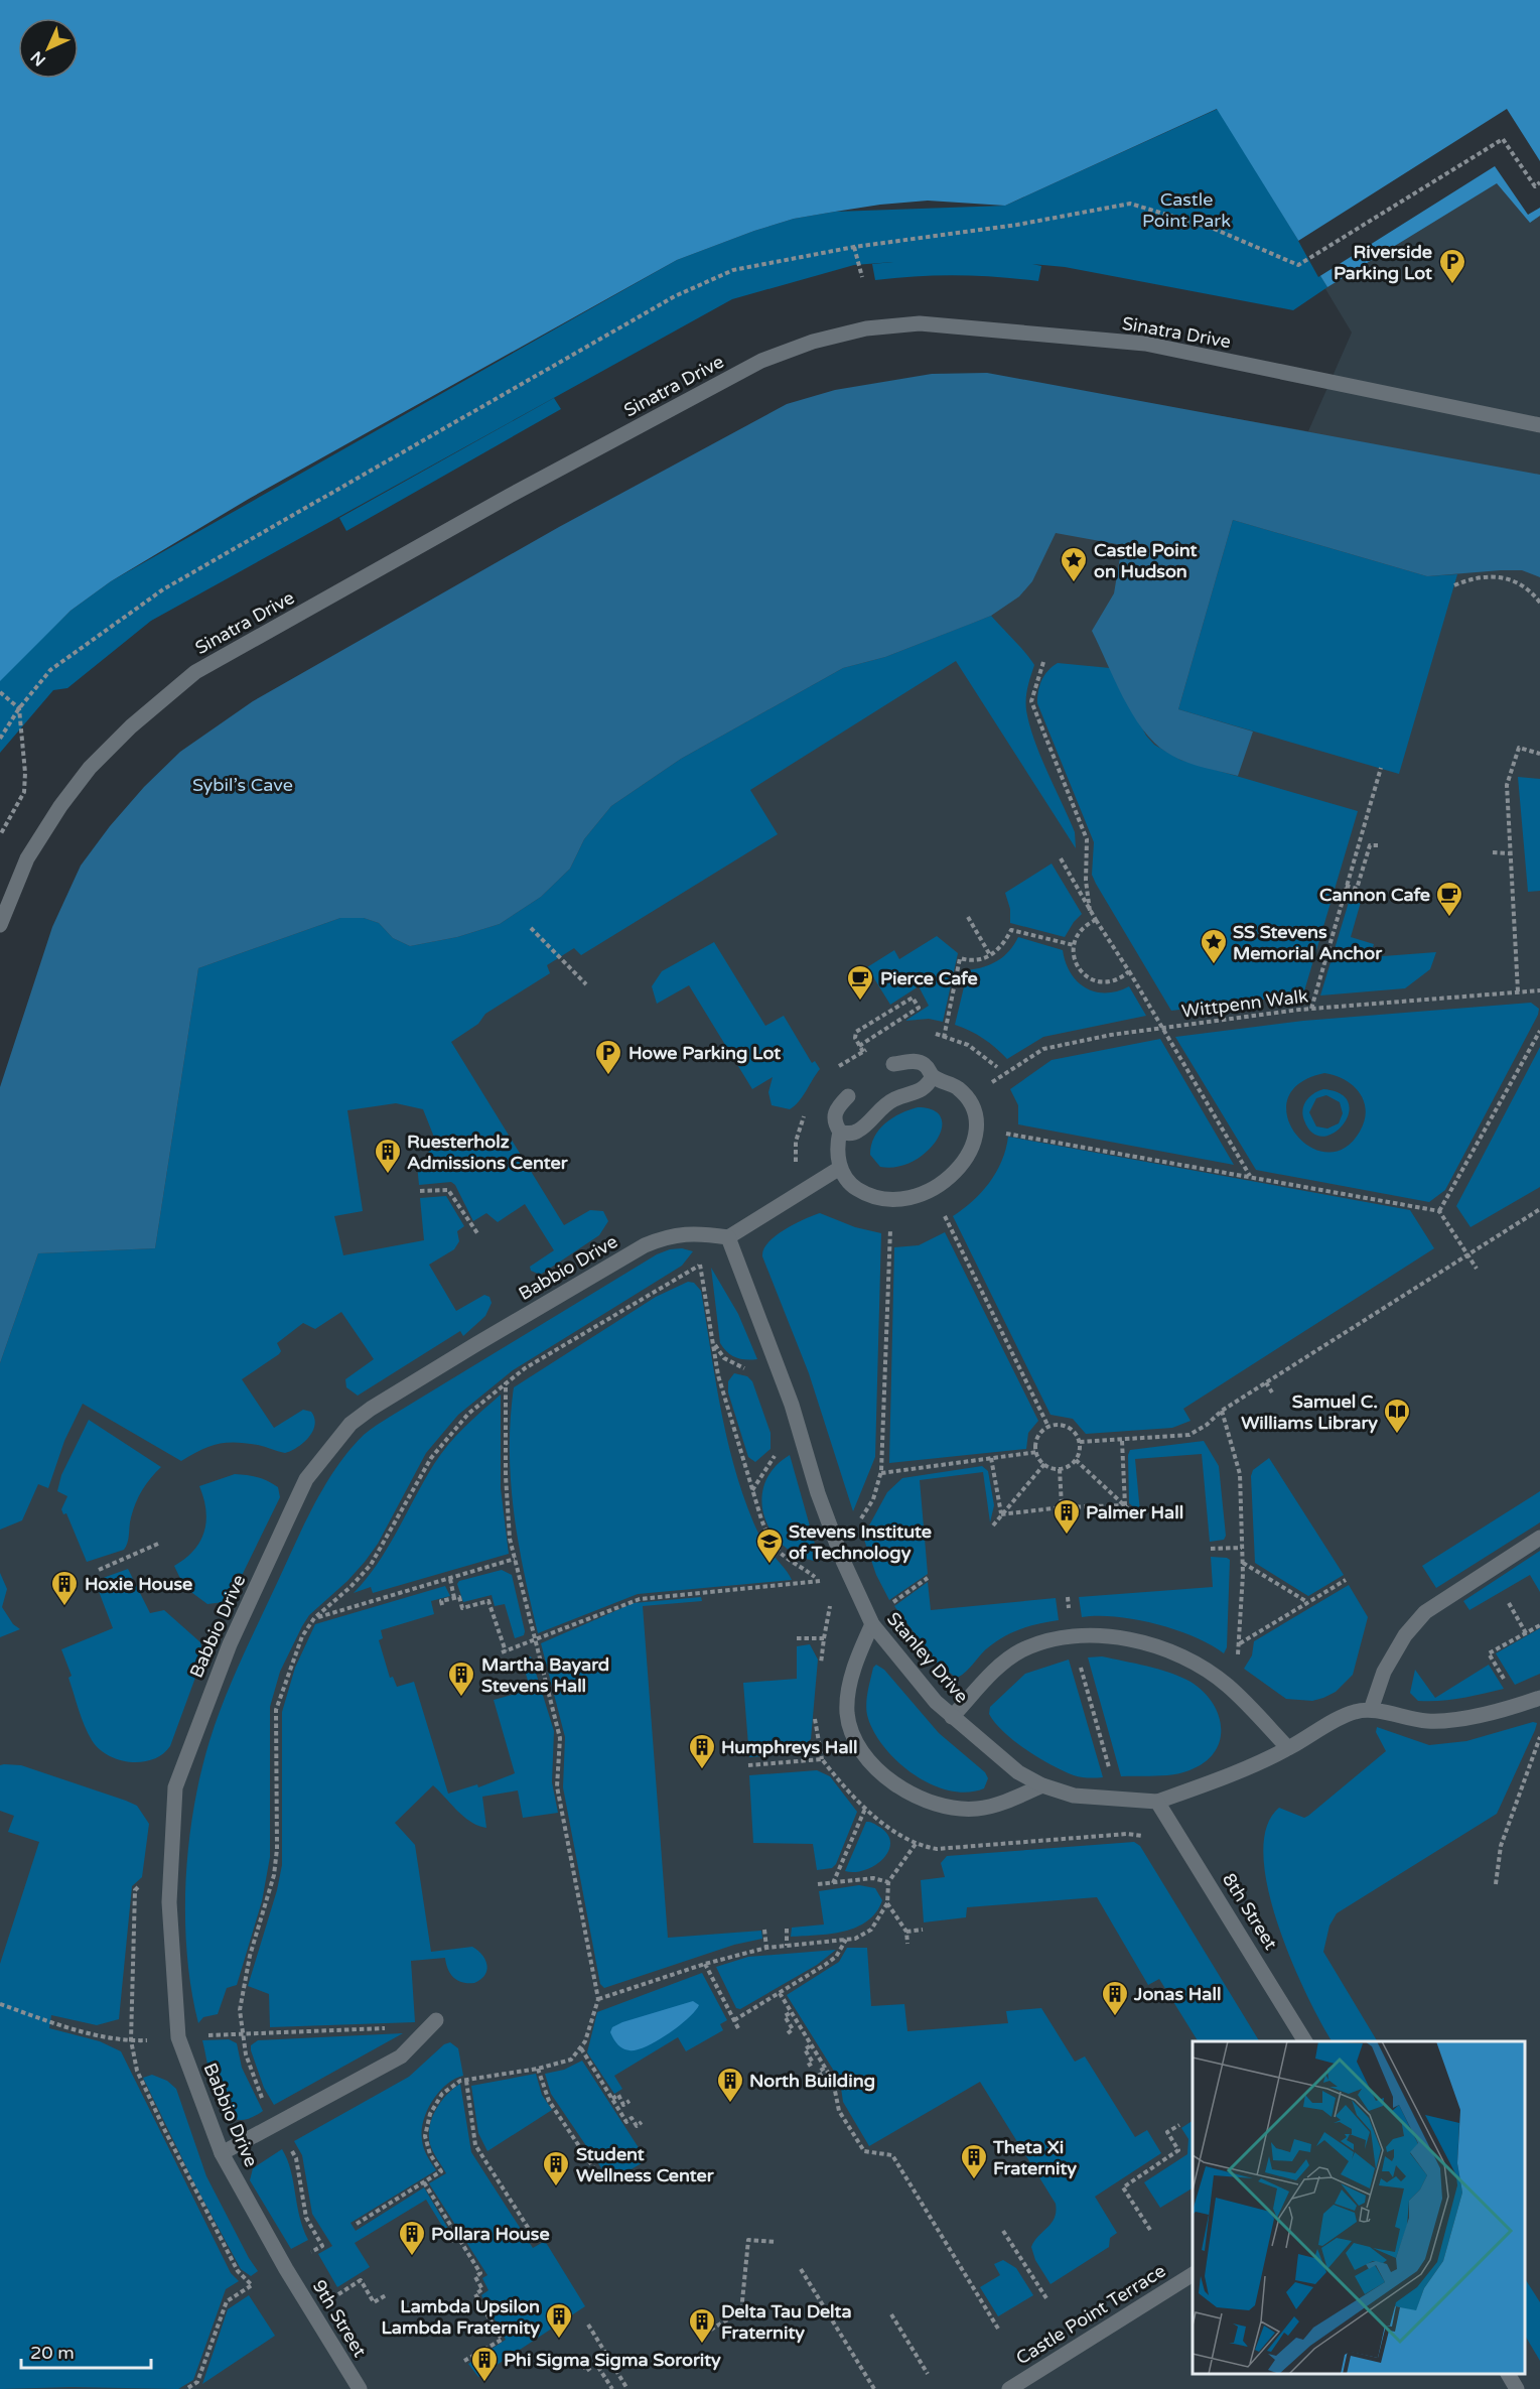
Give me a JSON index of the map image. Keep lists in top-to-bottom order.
{
  "streets": {
    "street": [
      "Sinatra Drive",
      "Babbio Drive",
      "Stanley Drive",
      "8th Street",
      "Castle Point Terrace",
      "9th Street"
    ],
    "path": ["Wittpenn Walk"]
  },
  "crossings": [
    ["Babbio Drive", "Stanley Drive"],
    ["Babbio Drive", "9th Street"],
    ["Stanley Drive", "8th Street"]
  ],
  "parks": ["Castle Point Park", "Sybil’s Cave"],
  "places": {
    "parking": ["Riverside Parking Lot", "Howe Parking Lot"],
    "place": ["Castle Point on Hudson", "SS Stevens Memorial Anchor"],
    "cafe": ["Cannon Cafe", "Pierce Cafe"],
    "building": [
      "Ruesterholz Admissions Center",
      "Palmer Hall",
      "Hoxie House",
      "Martha Bayard Stevens Hall",
      "Humphreys Hall",
      "Jonas Hall",
      "North Building",
      "Theta Xi Fraternity",
      "Student Wellness Center",
      "Pollara House",
      "Lambda Upsilon Lambda Fraternity",
      "Delta Tau Delta Fraternity",
      "Phi Sigma Sigma Sorority"
    ],
    "library": ["Samuel C. Williams Library"],
    "school or university": ["Stevens Institute of Technology"]
  },
  "scale_bar": "20 m",
  "north": "bottom left"
}
